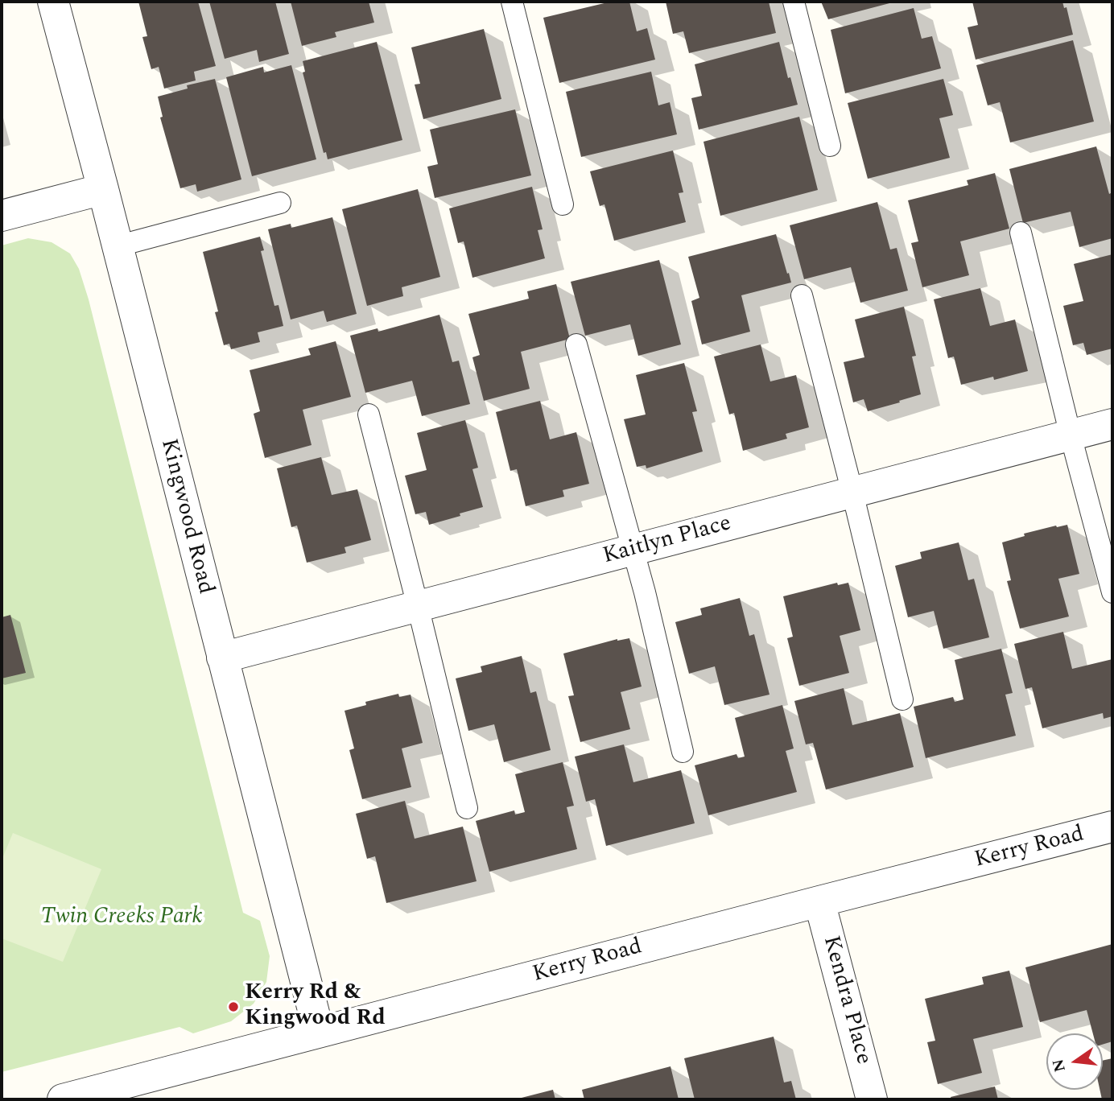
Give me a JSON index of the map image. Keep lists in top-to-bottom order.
{
  "streets": {
    "street": [
      "Kingwood Road",
      "Kaitlyn Place",
      "Kerry Road",
      "Kendra Place"
    ]
  },
  "crossings": [
    ["Kingwood Road", "Kaitlyn Place"],
    ["Kingwood Road", "Kerry Road"],
    ["Kerry Road", "Kendra Place"]
  ],
  "parks": ["Twin Creeks Park"],
  "places": ["Kerry Rd & Kingwood Rd"],
  "north": "left"
}
